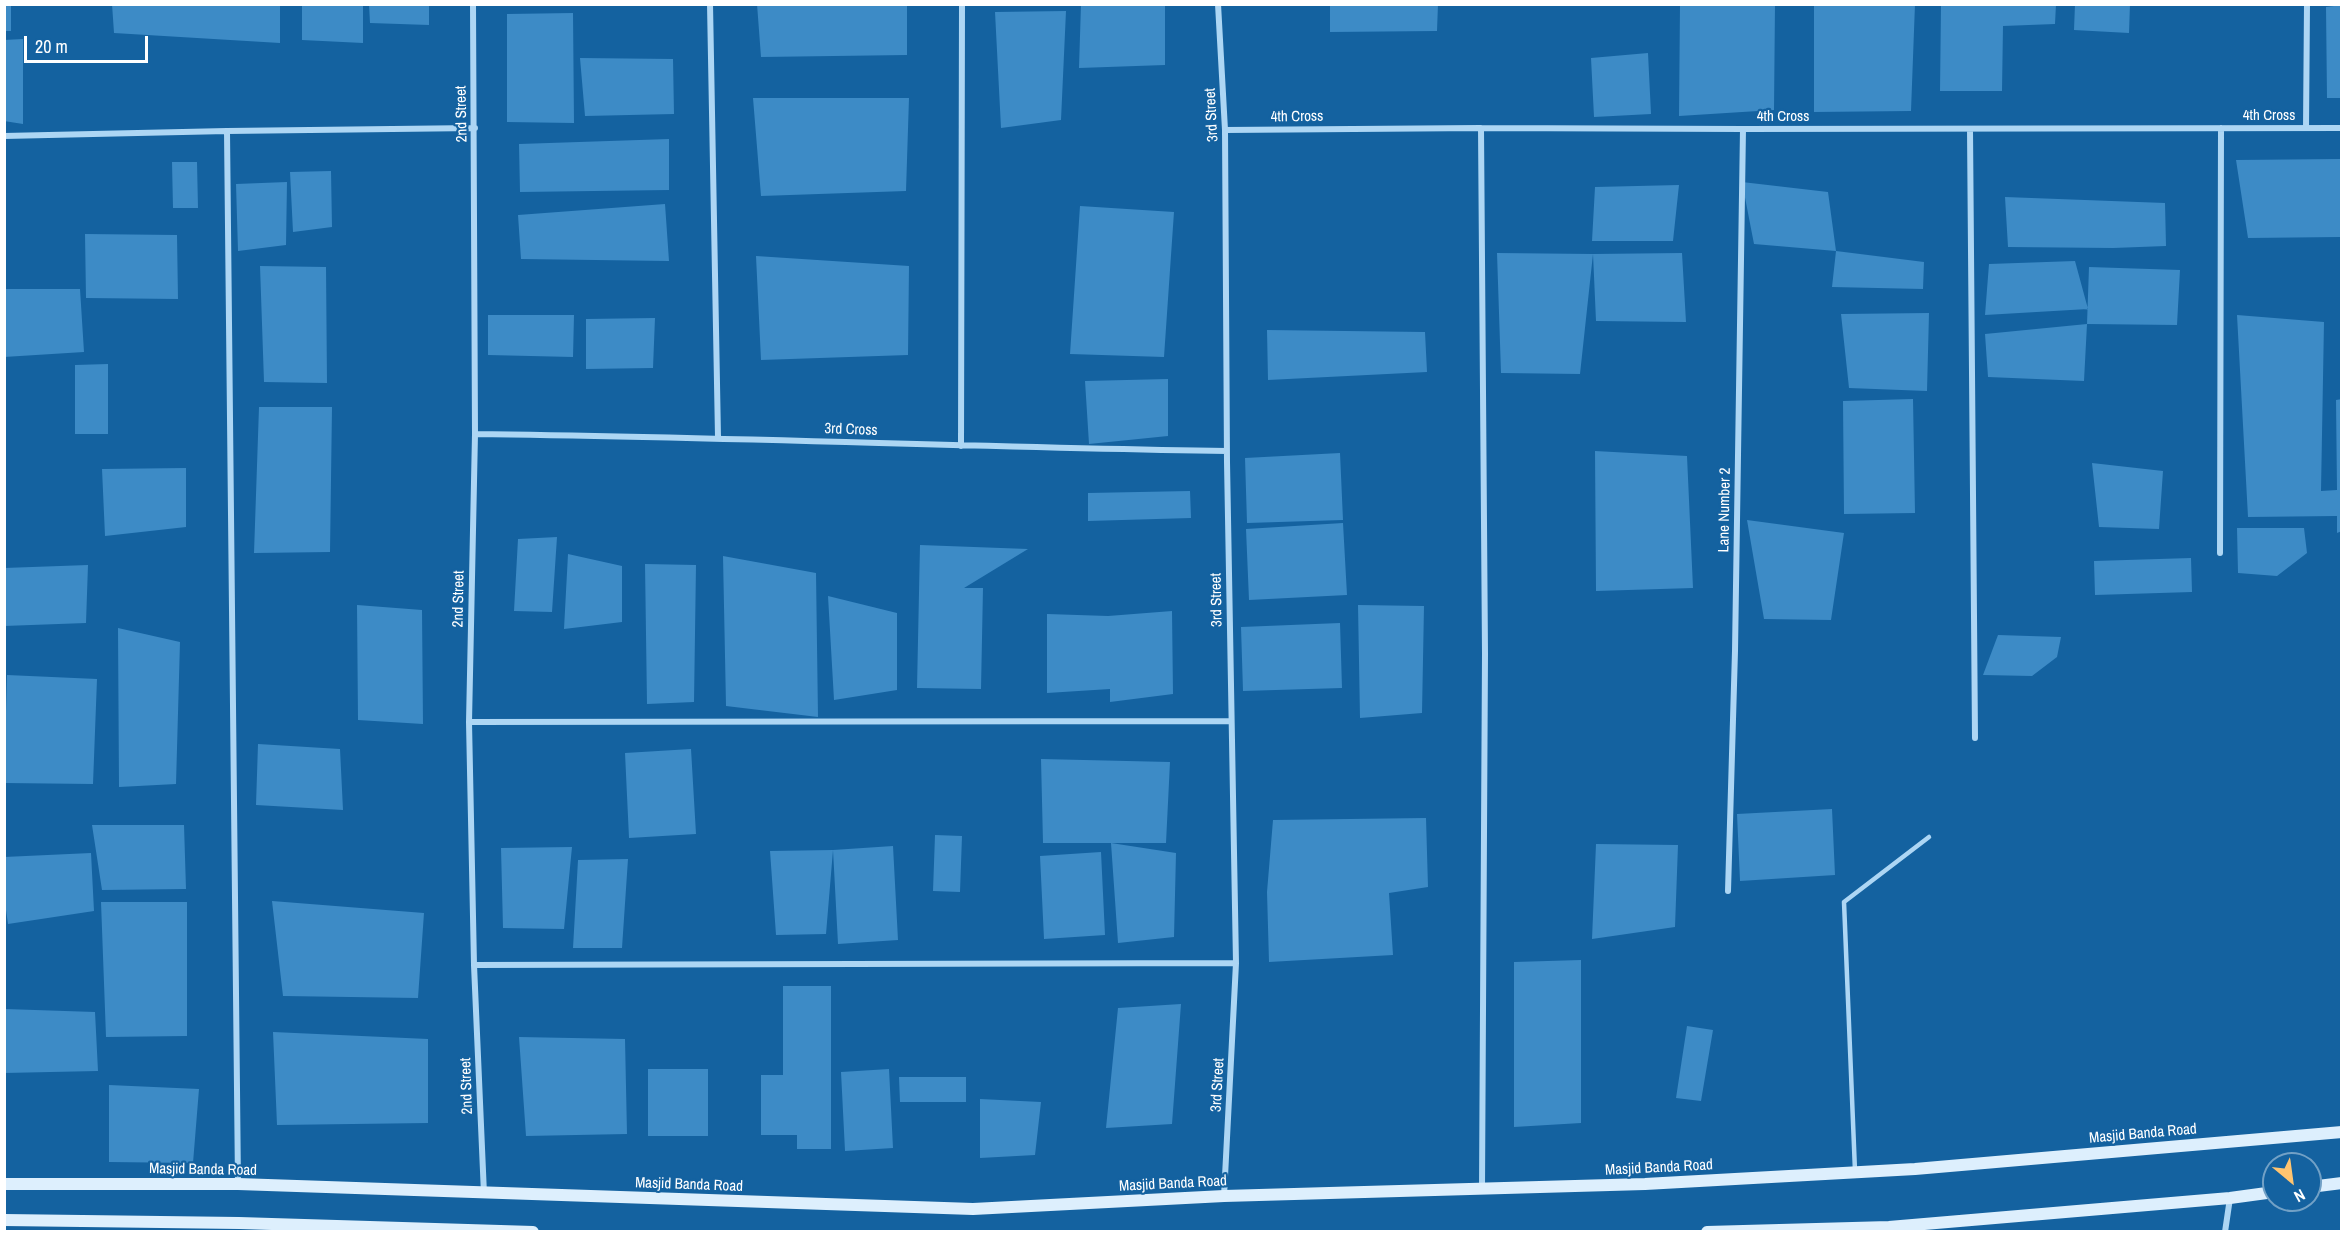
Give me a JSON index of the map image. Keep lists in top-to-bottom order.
{
  "streets": {
    "main road": ["Masjid Banda Road"],
    "street": [
      "2nd Street",
      "3rd Street",
      "4th Cross",
      "3rd Cross",
      "Lane Number 2"
    ]
  },
  "crossings": [
    ["2nd Street", "3rd Cross"],
    ["2nd Street", "Masjid Banda Road"],
    ["3rd Street", "4th Cross"],
    ["3rd Street", "3rd Cross"],
    ["3rd Street", "Masjid Banda Road"],
    ["4th Cross", "Lane Number 2"]
  ],
  "scale_bar": "20 m",
  "north": "bottom right"
}
